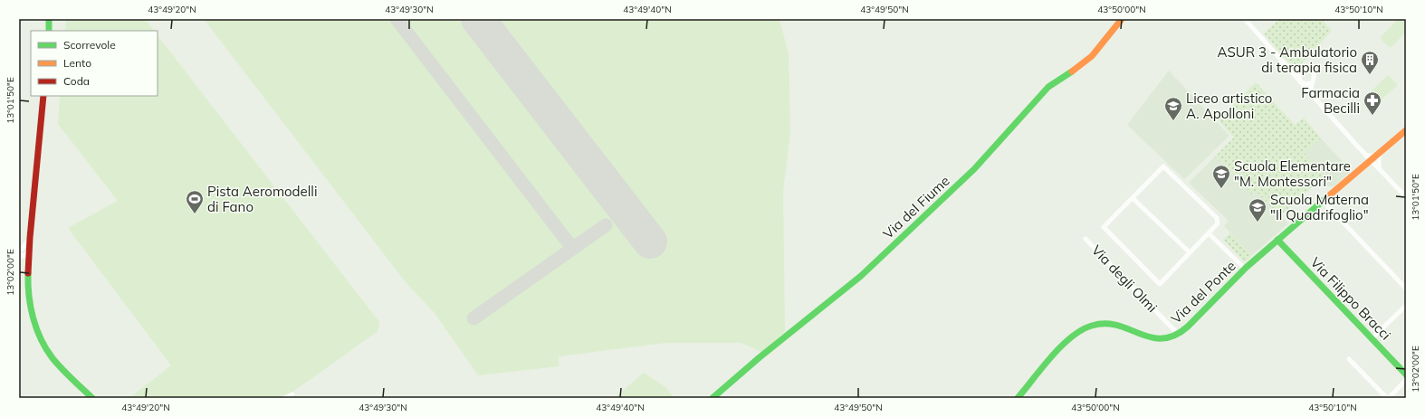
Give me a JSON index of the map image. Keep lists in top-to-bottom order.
{
  "streets": {
    "street": [
      "Via del Fiume",
      "Via degli Olmi",
      "Via del Ponte",
      "Via Filippo Bracci"
    ]
  },
  "crossings": [
    ["Via degli Olmi", "Via del Ponte"],
    ["Via del Ponte", "Via Filippo Bracci"]
  ],
  "places": {
    "building": ["ASUR 3 - Ambulatorio di terapia fisica"],
    "pharmacy": ["Farmacia Becilli"],
    "school or university": ["Liceo artistico A. Apolloni", "Scuola Elementare \"M. Montessori\"", "Scuola Materna \"Il Quadrifoglio\""],
    "sports": ["Pista Aeromodelli di Fano"]
  },
  "legend": ["Scorrevole", "Lento", "Coda"],
  "coordinates": [
    "43°49'20\"N",
    "43°49'30\"N",
    "43°49'40\"N",
    "43°49'50\"N",
    "43°50'00\"N",
    "43°50'10\"N",
    "13°01'50\"E",
    "13°02'00\"E"
  ]
}
